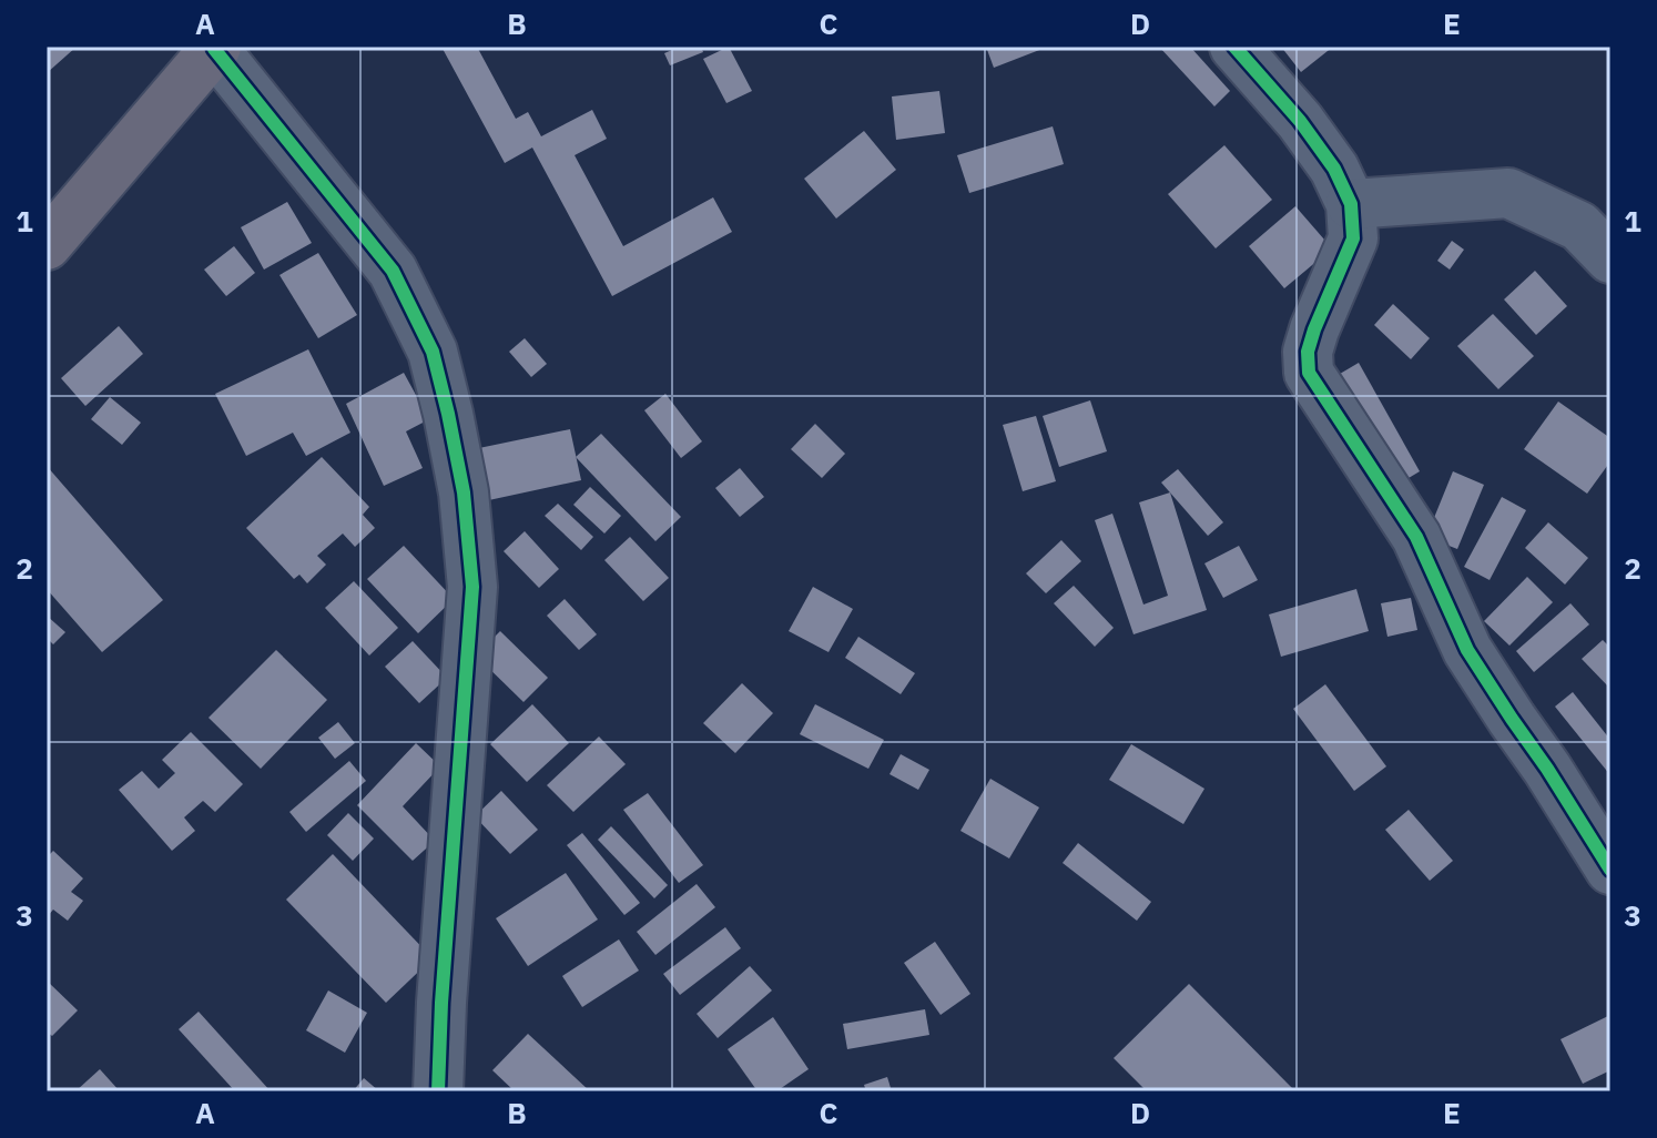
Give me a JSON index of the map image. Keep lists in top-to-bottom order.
{
  "grid": {
    "columns": [
      "A",
      "B",
      "C",
      "D",
      "E"
    ],
    "rows": ["1", "2", "3"]
  }
}
